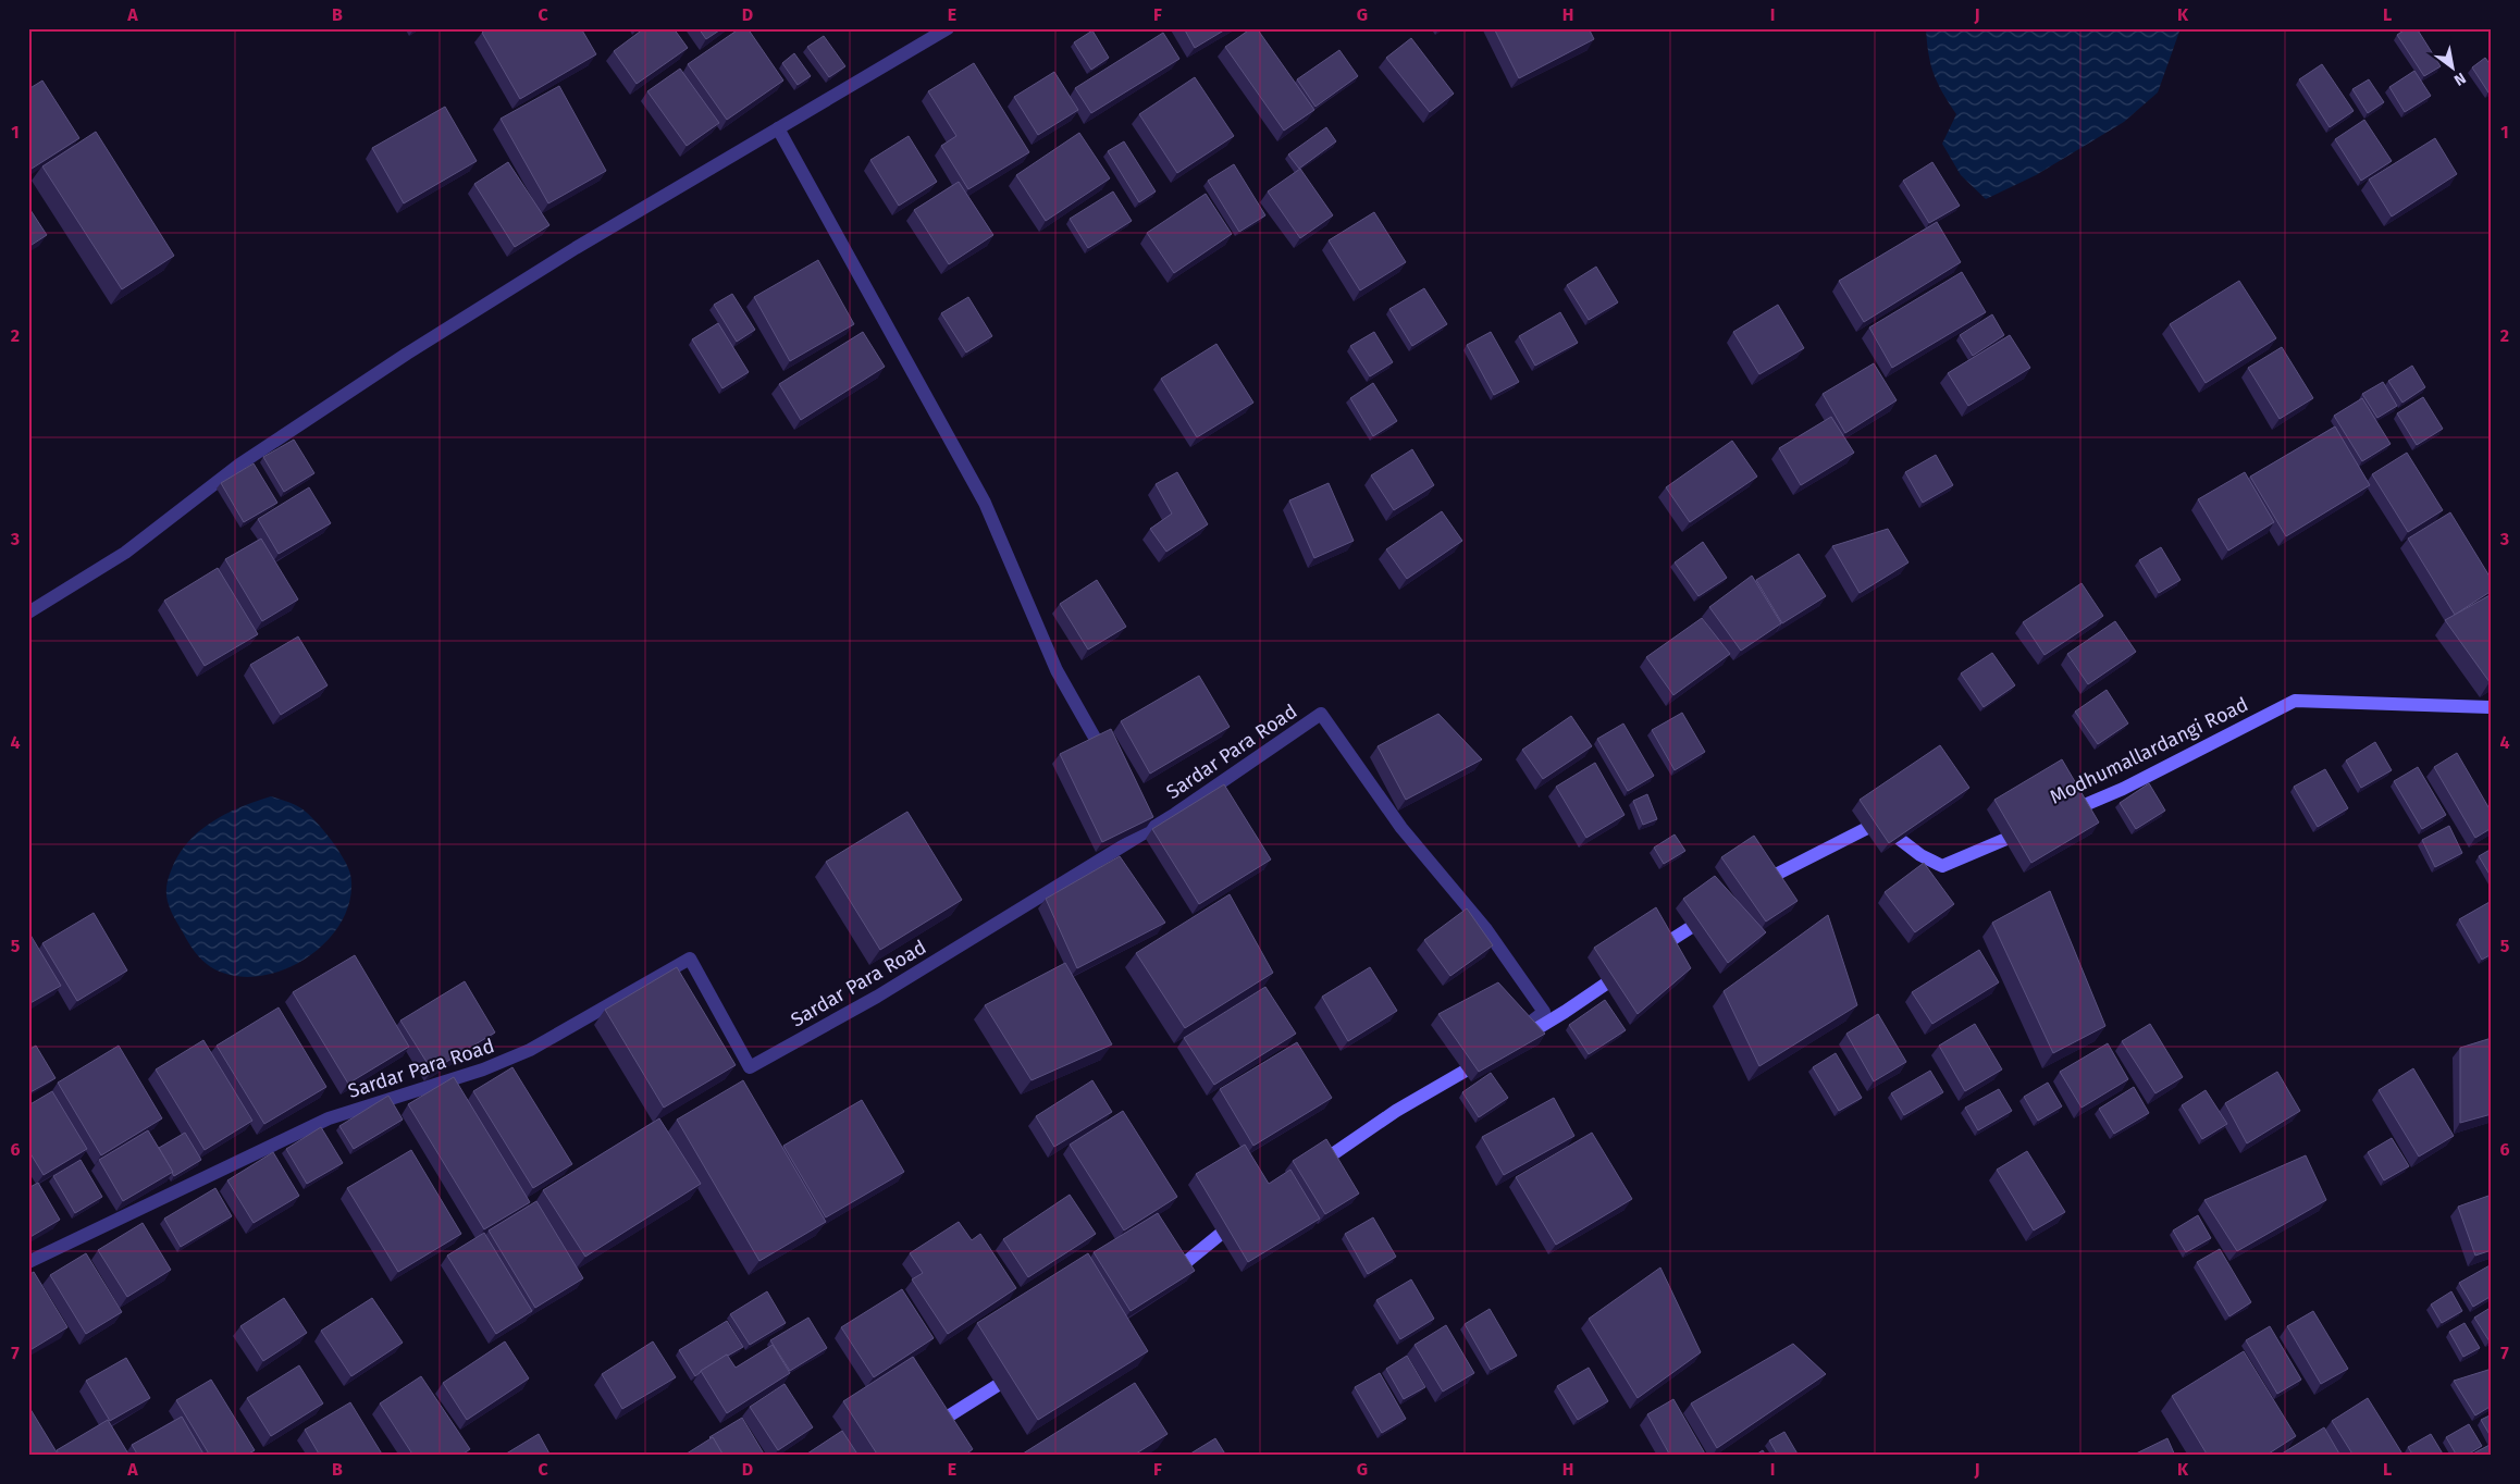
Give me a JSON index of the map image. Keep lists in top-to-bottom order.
{
  "streets": {
    "street": ["Modhumallardangi Road", "Sardar Para Road"]
  },
  "north": "bottom right",
  "grid": {
    "columns": [
      "A",
      "B",
      "C",
      "D",
      "E",
      "F",
      "G",
      "H",
      "I",
      "J",
      "K",
      "L"
    ],
    "rows": [
      "1",
      "2",
      "3",
      "4",
      "5",
      "6",
      "7"
    ]
  }
}
